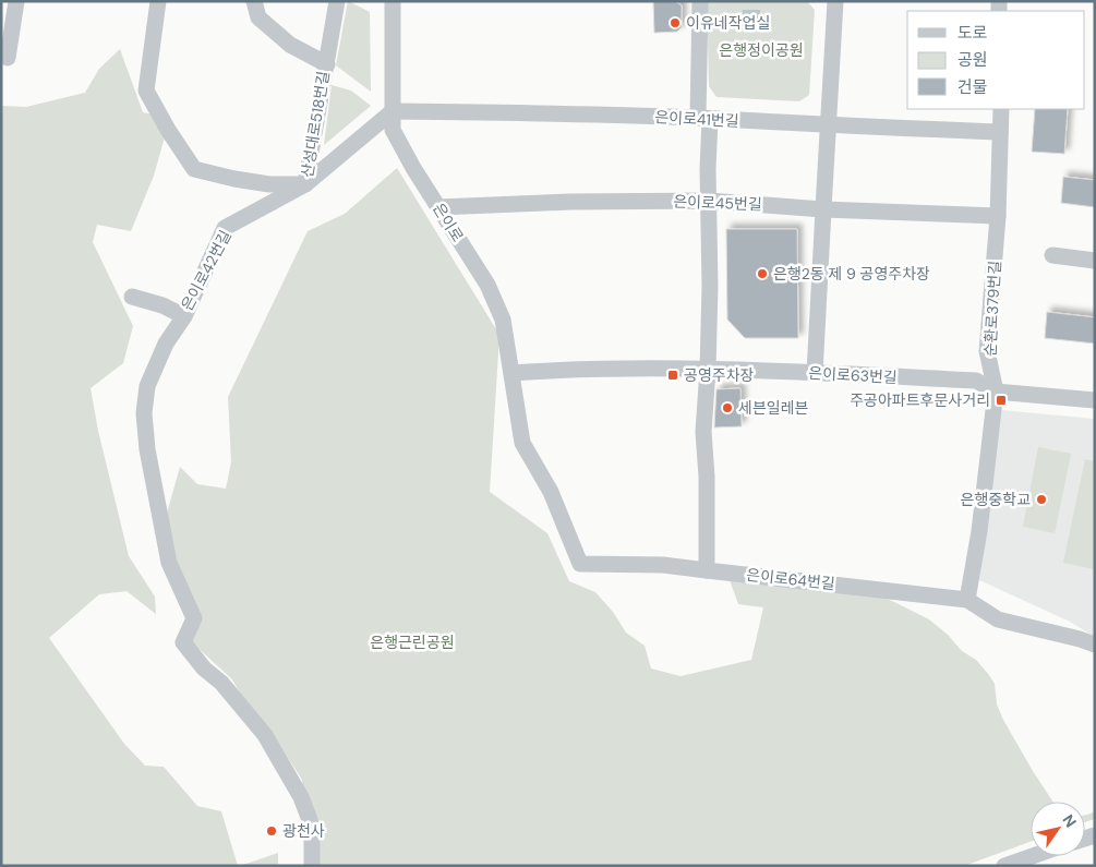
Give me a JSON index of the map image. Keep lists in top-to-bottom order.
{
  "streets": {
    "street": [
      "은이로41번길",
      "산성대로518번길",
      "은이로45번길",
      "은이로",
      "은이로42번길",
      "순환로379번길",
      "은이로63번길",
      "은이로64번길"
    ]
  },
  "crossings": [
    ["은이로41번길", "은이로"],
    ["은이로41번길", "은이로42번길"],
    ["은이로41번길", "순환로379번길"],
    ["산성대로518번길", "은이로42번길"],
    ["은이로45번길", "은이로"],
    ["은이로45번길", "순환로379번길"],
    ["은이로", "은이로42번길"],
    ["은이로", "은이로63번길"],
    ["은이로", "은이로64번길"],
    ["순환로379번길", "은이로63번길"],
    ["순환로379번길", "은이로64번길"]
  ],
  "parks": ["은행정이공원", "은행근린공원"],
  "places": {
    "other": [
      "이유네작업실",
      "은행2동 제 9 공영주차장",
      "세븐일레븐",
      "은행중학교",
      "광천사"
    ],
    "transit": ["공영주차장", "주공아파트후문사거리"]
  },
  "legend": ["도로", "공원", "건물"],
  "north": "top right"
}
